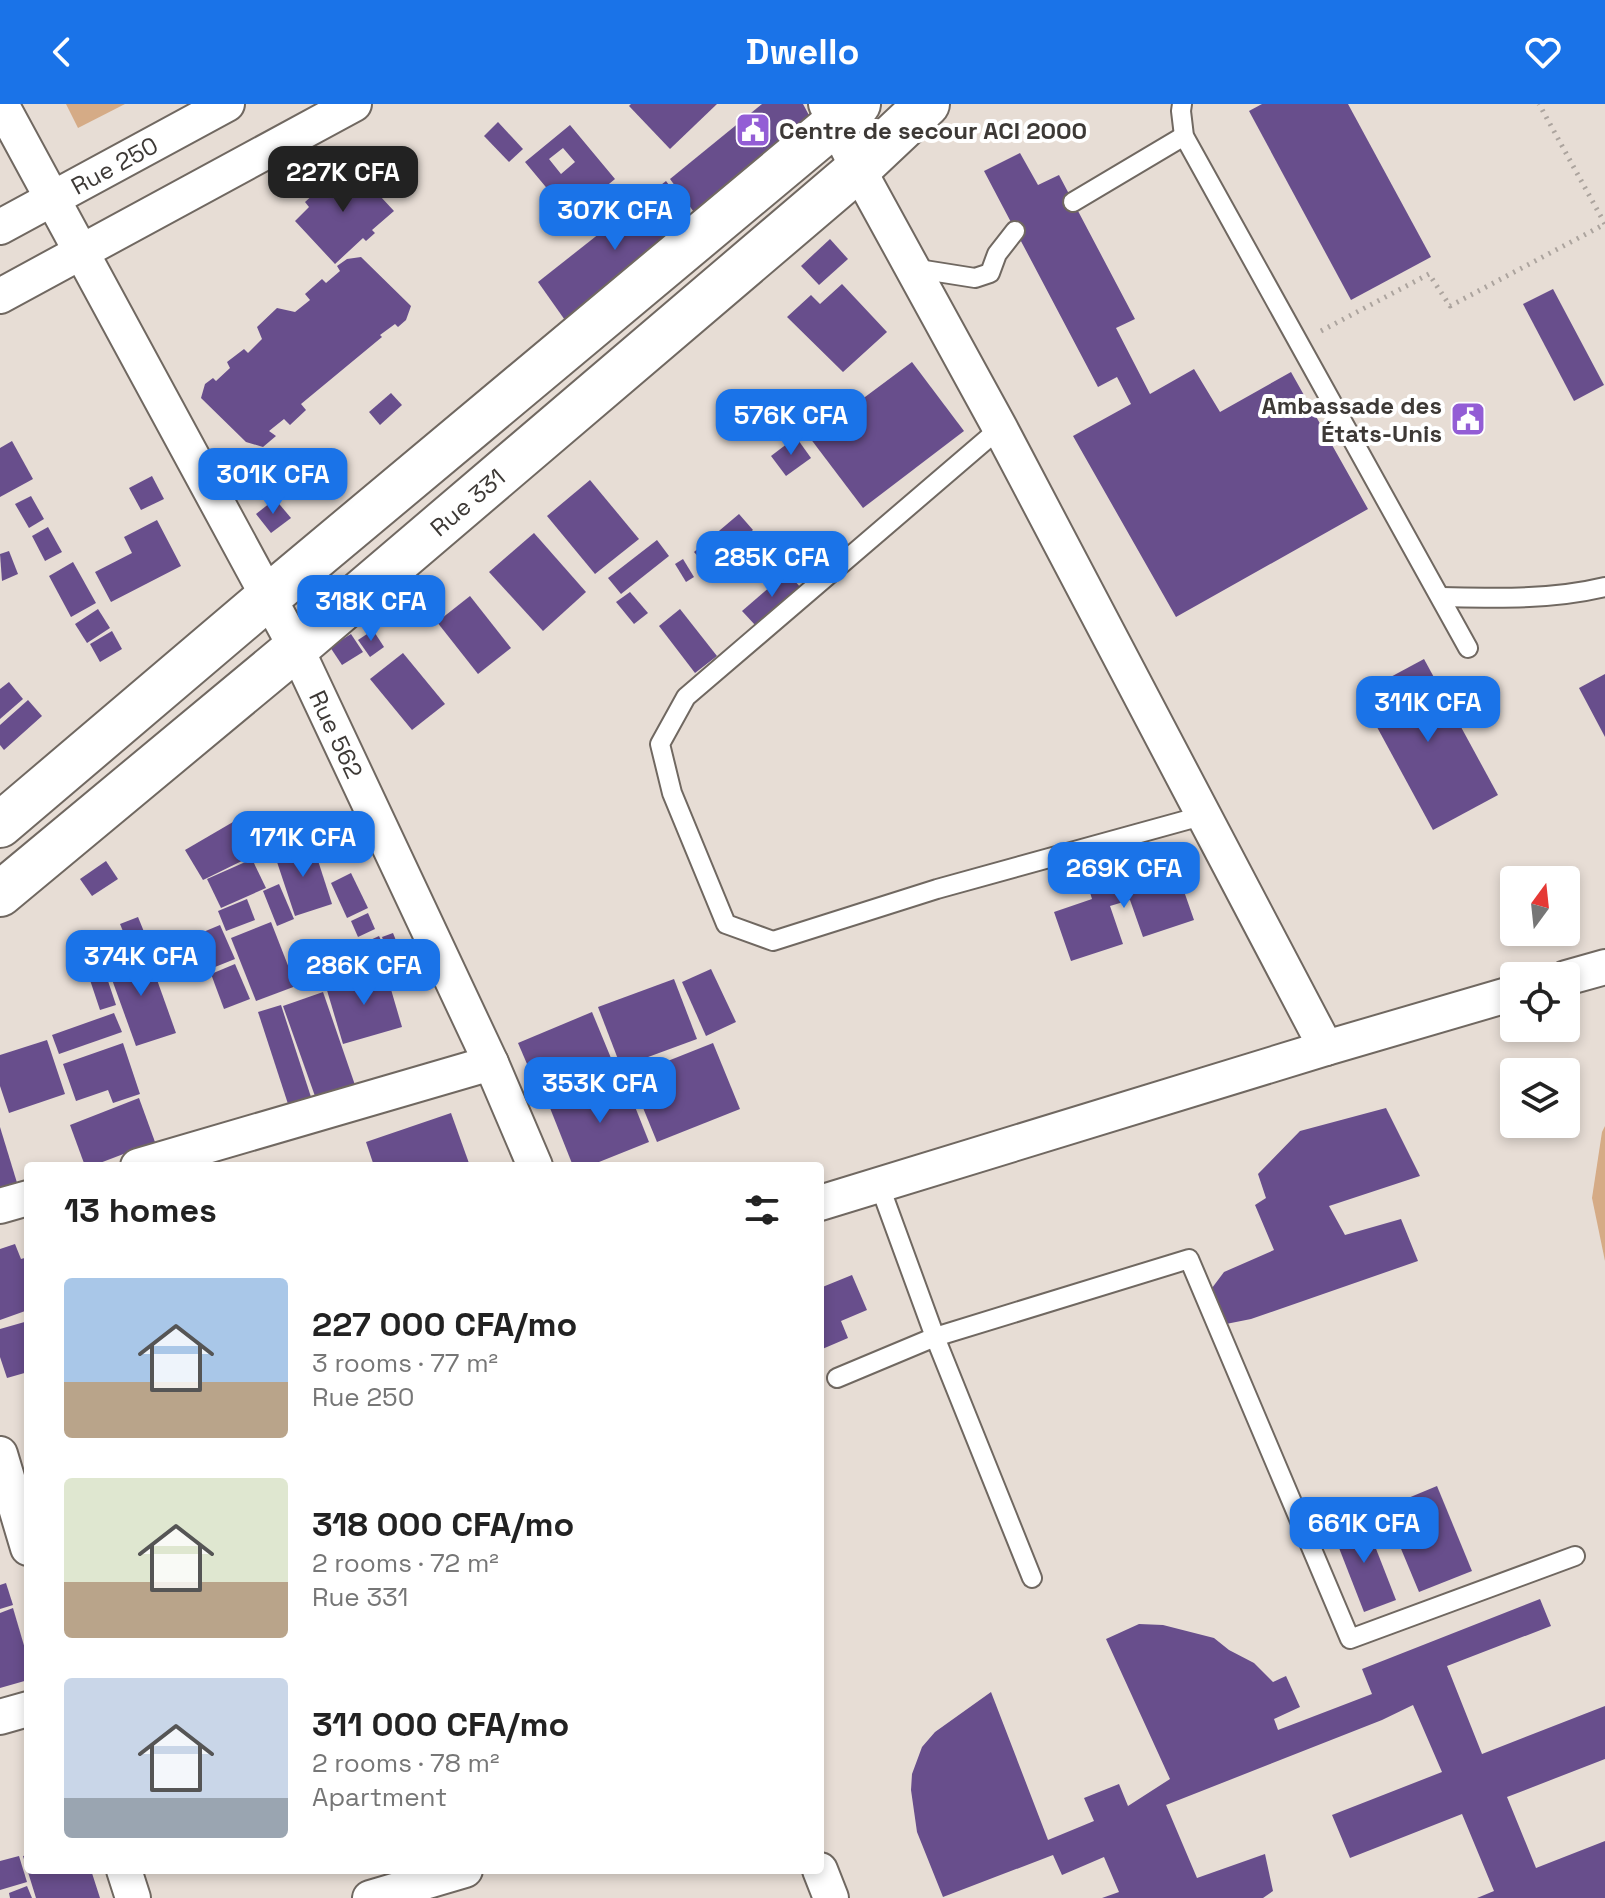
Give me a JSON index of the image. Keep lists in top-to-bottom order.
{
  "streets": {
    "street": ["Rue 250", "Rue 331", "Rue 562"]
  },
  "crossings": [
    ["Rue 250", "Rue 562"],
    ["Rue 331", "Rue 562"]
  ],
  "places": {
    "public building": ["Centre de secour ACI 2000", "Ambassade des États-Unis"]
  },
  "north": "top",
  "page": {
    "header": "Dwello",
    "price": [
      "227K CFA",
      "307K CFA",
      "576K CFA",
      "301K CFA",
      "285K CFA",
      "318K CFA",
      "311K CFA",
      "171K CFA",
      "269K CFA",
      "374K CFA",
      "286K CFA",
      "353K CFA",
      "661K CFA"
    ],
    "heading": "13 homes",
    "list": [
      {
        "name": "227 000 CFA/mo",
        "note": "3 rooms · 77 m² · Rue 250"
      },
      {
        "name": "318 000 CFA/mo",
        "note": "2 rooms · 72 m² · Rue 331"
      },
      {
        "name": "311 000 CFA/mo",
        "note": "2 rooms · 78 m² · Apartment"
      }
    ]
  }
}
